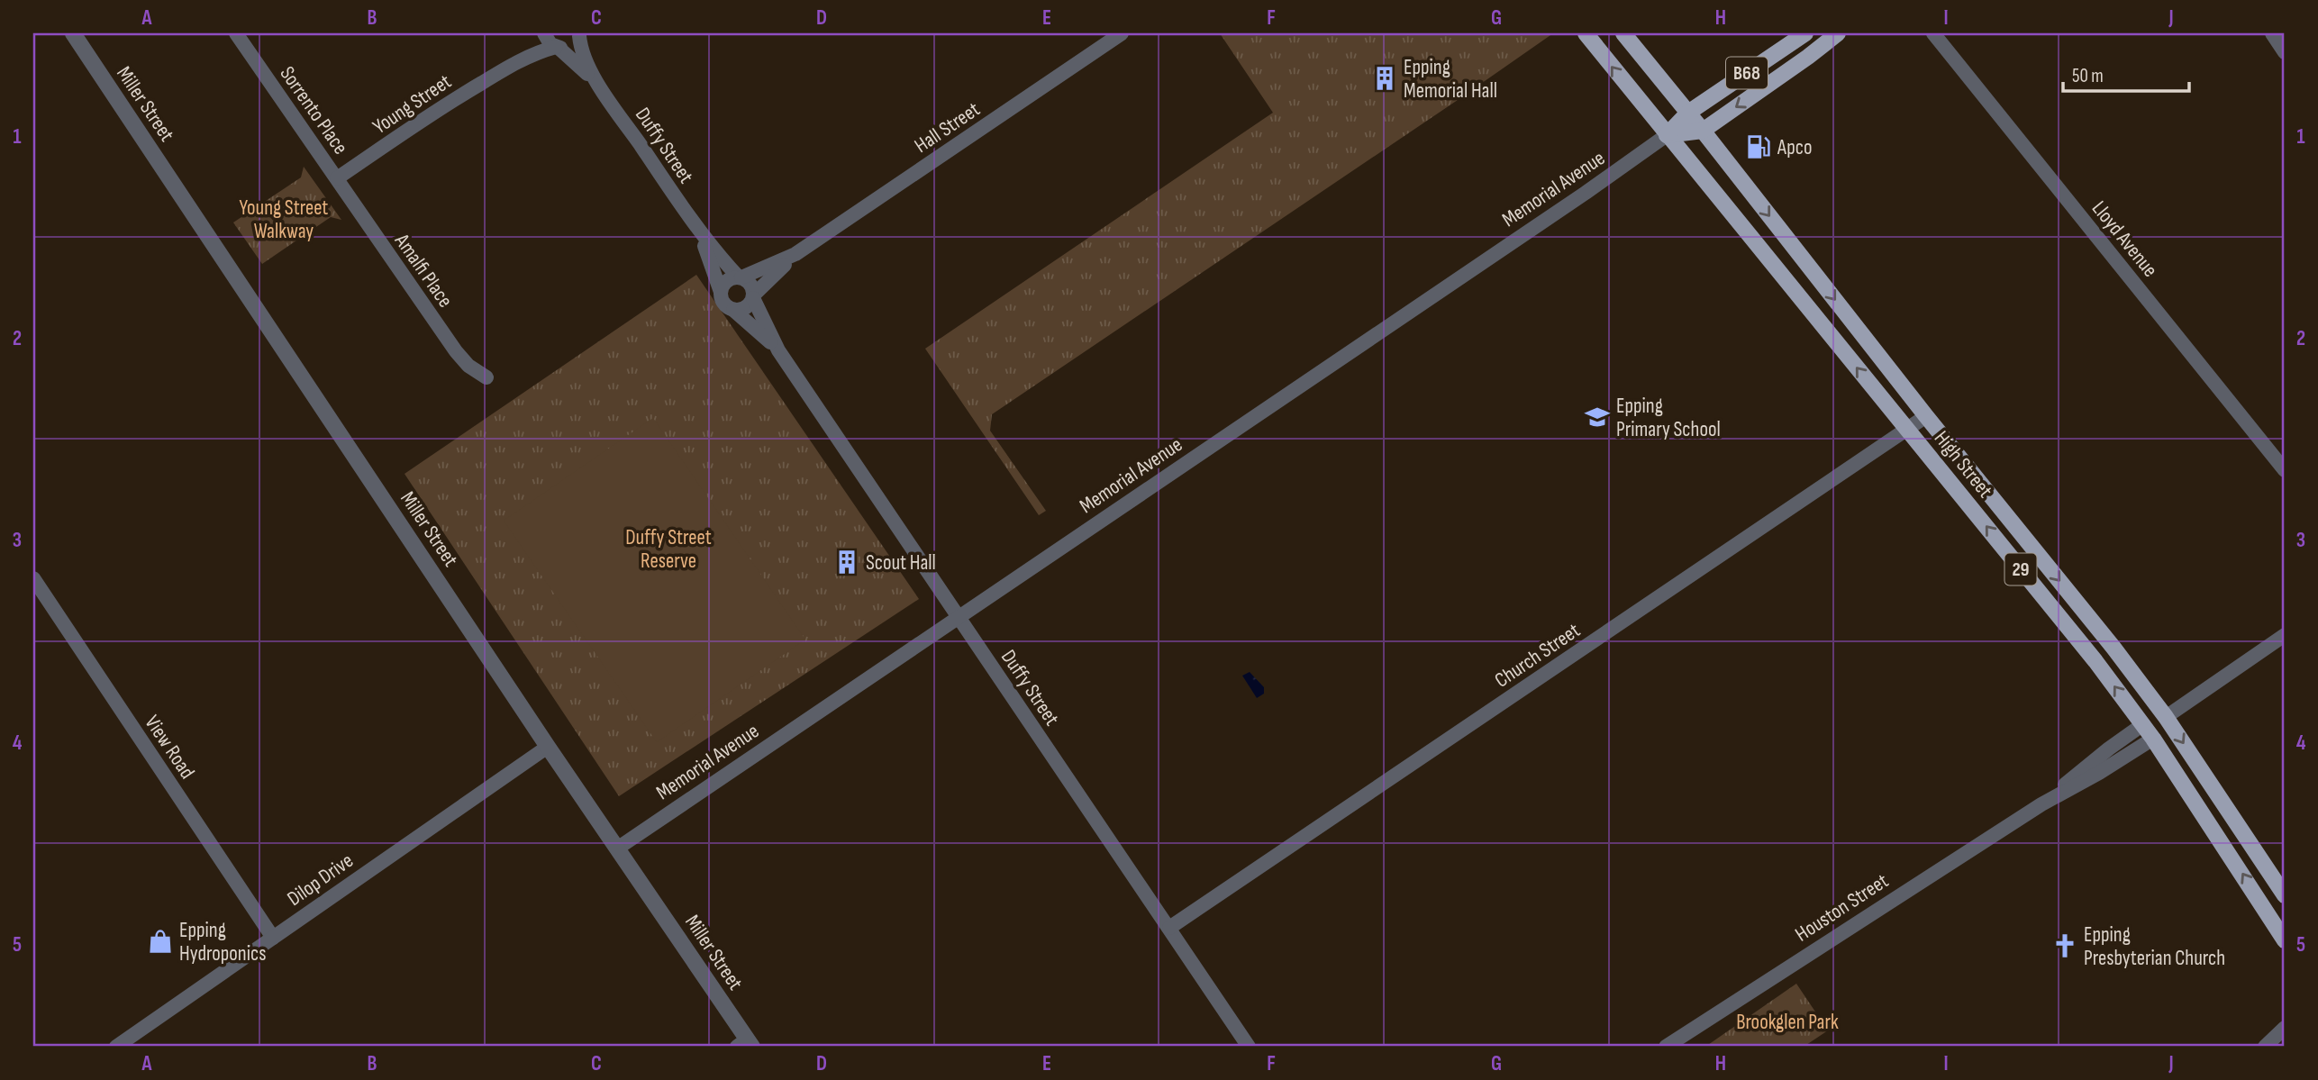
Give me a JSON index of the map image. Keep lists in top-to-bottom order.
{
  "streets": {
    "main road": [
      "B68",
      "Memorial Avenue",
      "High Street",
      "29",
      "Houston Street"
    ],
    "street": [
      "Miller Street",
      "Young Street",
      "Sorrento Place",
      "Hall Street",
      "Duffy Street",
      "Lloyd Avenue",
      "Amalfi Place",
      "Church Street",
      "View Road",
      "Dilop Drive"
    ]
  },
  "crossings": [
    ["Miller Street", "Memorial Avenue"],
    ["Miller Street", "Dilop Drive"],
    ["Young Street", "Sorrento Place"],
    ["Young Street", "Duffy Street"],
    ["Young Street", "Amalfi Place"],
    ["Sorrento Place", "Amalfi Place"],
    ["Hall Street", "Duffy Street"],
    ["Duffy Street", "Memorial Avenue"],
    ["Duffy Street", "Church Street"],
    ["Memorial Avenue", "High Street"],
    ["High Street", "Church Street"],
    ["High Street", "Houston Street"],
    ["View Road", "Dilop Drive"]
  ],
  "parks": ["Young Street Walkway", "Duffy Street Reserve", "Brookglen Park"],
  "places": {
    "building": ["Epping Memorial Hall", "Scout Hall"],
    "fuel station": ["Apco"],
    "school or university": ["Epping Primary School"],
    "shop": ["Epping Hydroponics"],
    "church": ["Epping Presbyterian Church"]
  },
  "scale_bar": "50 m",
  "grid": {
    "columns": [
      "A",
      "B",
      "C",
      "D",
      "E",
      "F",
      "G",
      "H",
      "I",
      "J"
    ],
    "rows": [
      "1",
      "2",
      "3",
      "4",
      "5"
    ]
  }
}
